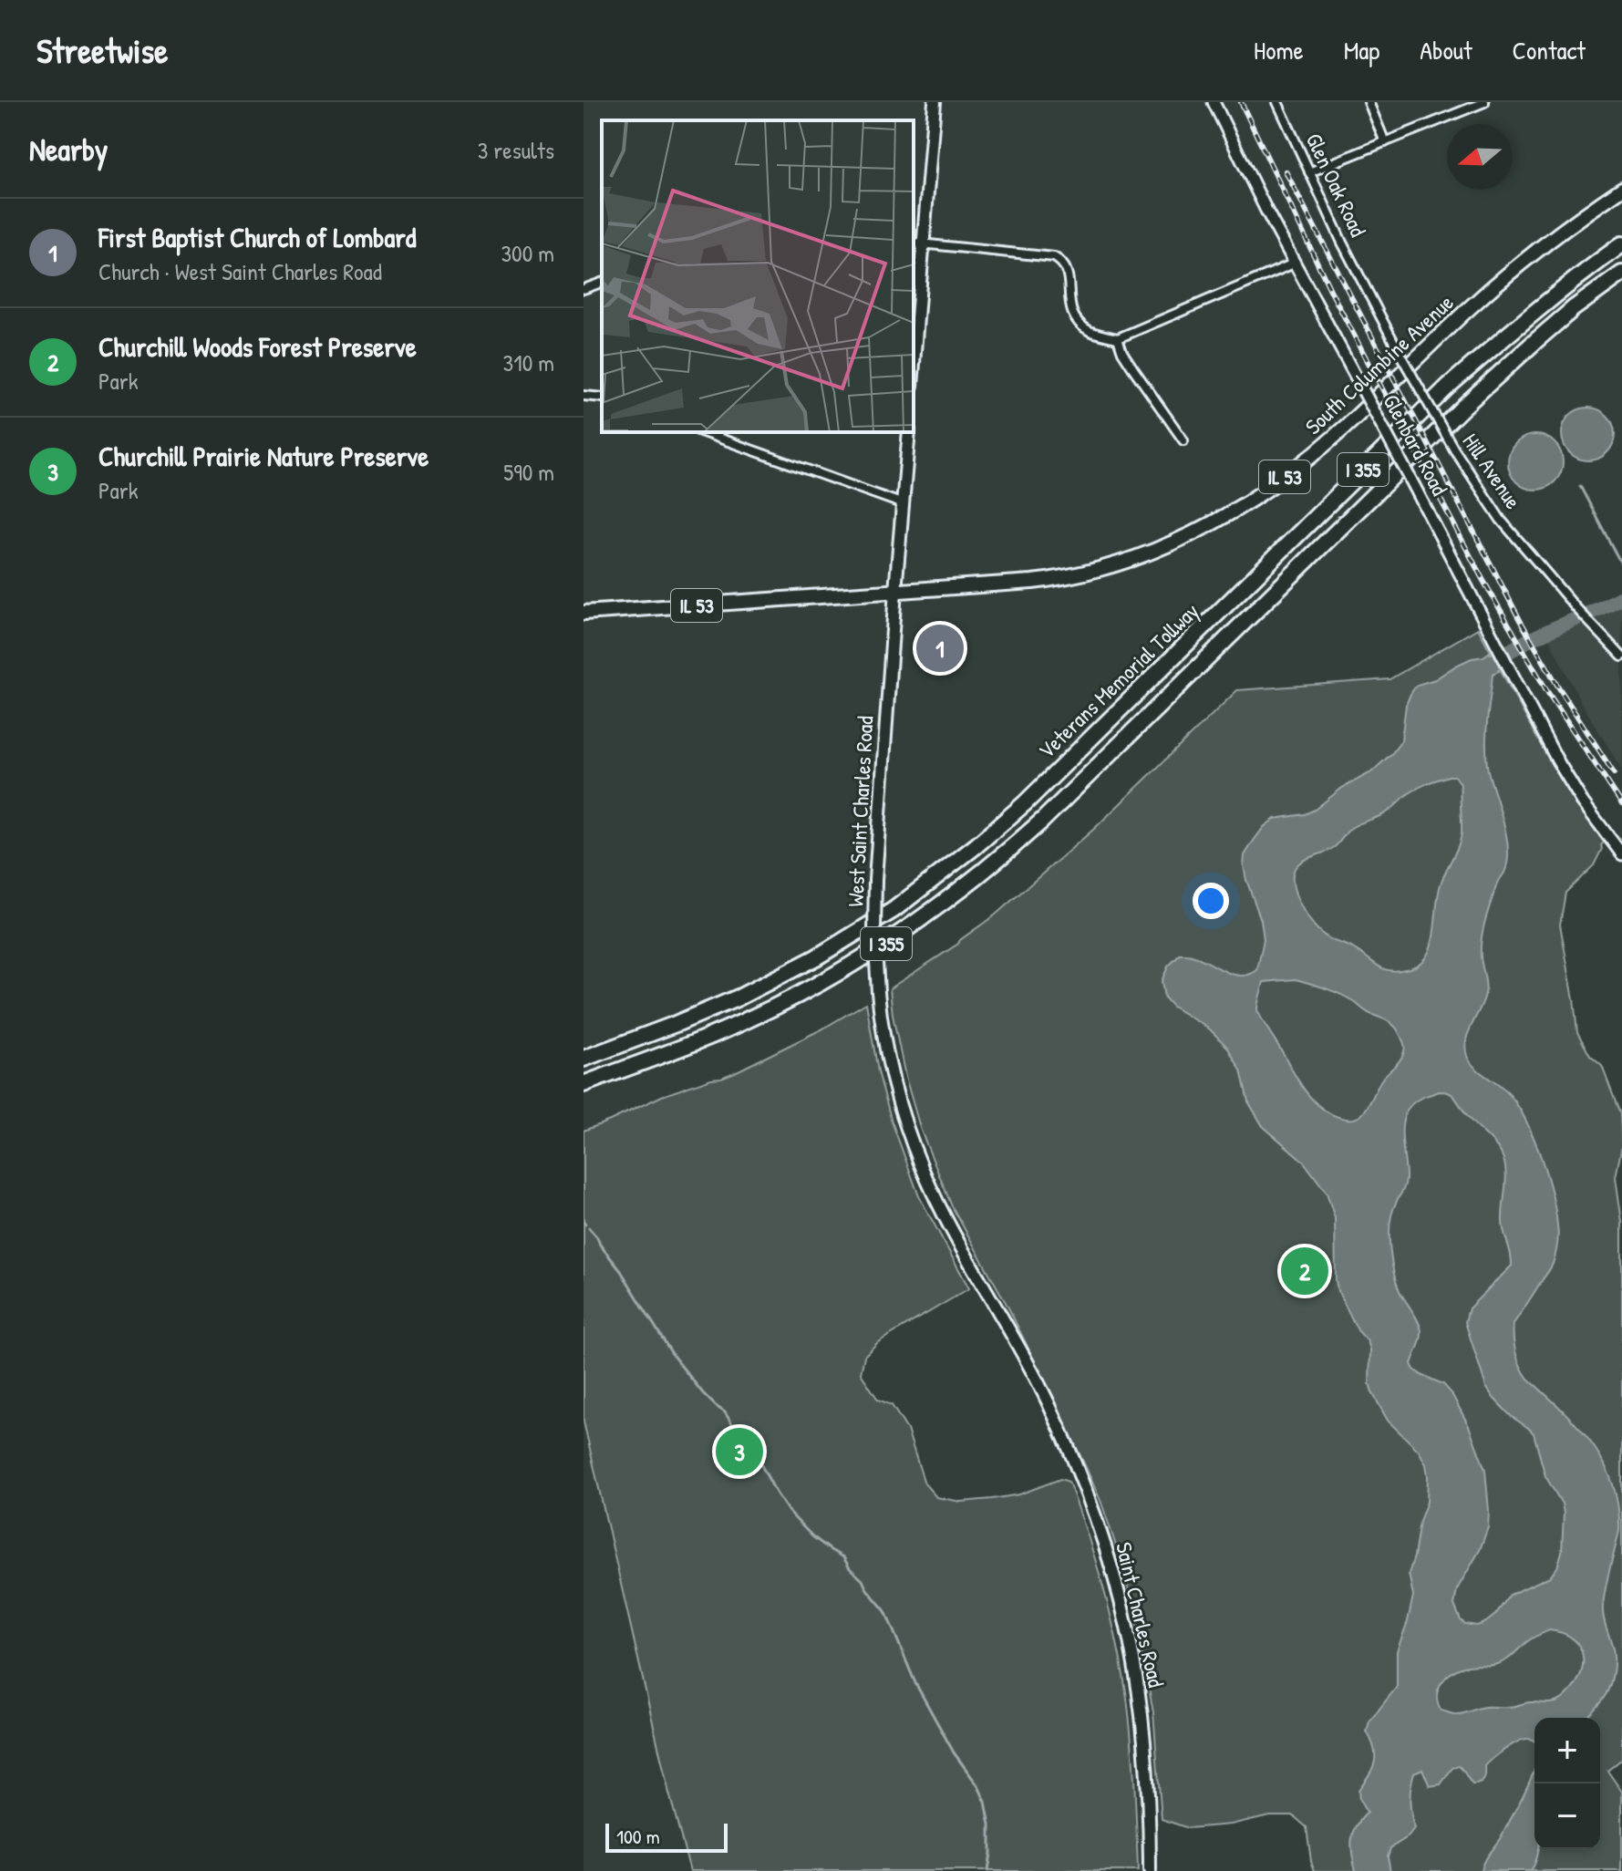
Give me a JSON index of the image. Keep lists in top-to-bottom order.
{
  "streets": {
    "highway": ["I 355", "Veterans Memorial Tollway"],
    "main road": [
      "South Columbine Avenue",
      "IL 53",
      "West Saint Charles Road",
      "Saint Charles Road"
    ],
    "street": ["Glen Oak Road", "Glenbard Road", "Hill Avenue"]
  },
  "crossings": [
    ["Glen Oak Road", "Hill Avenue"],
    ["South Columbine Avenue", "IL 53"],
    ["South Columbine Avenue", "West Saint Charles Road"],
    ["IL 53", "West Saint Charles Road"],
    ["West Saint Charles Road", "Saint Charles Road"]
  ],
  "scale_bar": "100 m",
  "north": "left",
  "page": {
    "header": "Streetwise",
    "nav": [
      "Home",
      "Map",
      "About",
      "Contact"
    ],
    "heading": ["Nearby", "3 results"],
    "list": [
      {
        "mark": "1",
        "name": "First Baptist Church of Lombard",
        "note": "Church · West Saint Charles Road",
        "value": "300 m"
      },
      {
        "mark": "2",
        "name": "Churchill Woods Forest Preserve",
        "note": "Park",
        "value": "310 m"
      },
      {
        "mark": "3",
        "name": "Churchill Prairie Nature Preserve",
        "note": "Park",
        "value": "590 m"
      }
    ],
    "pins": ["1", "2", "3"],
    "map_buttons": ["+", "−"],
    "scale": "100 m"
  }
}
